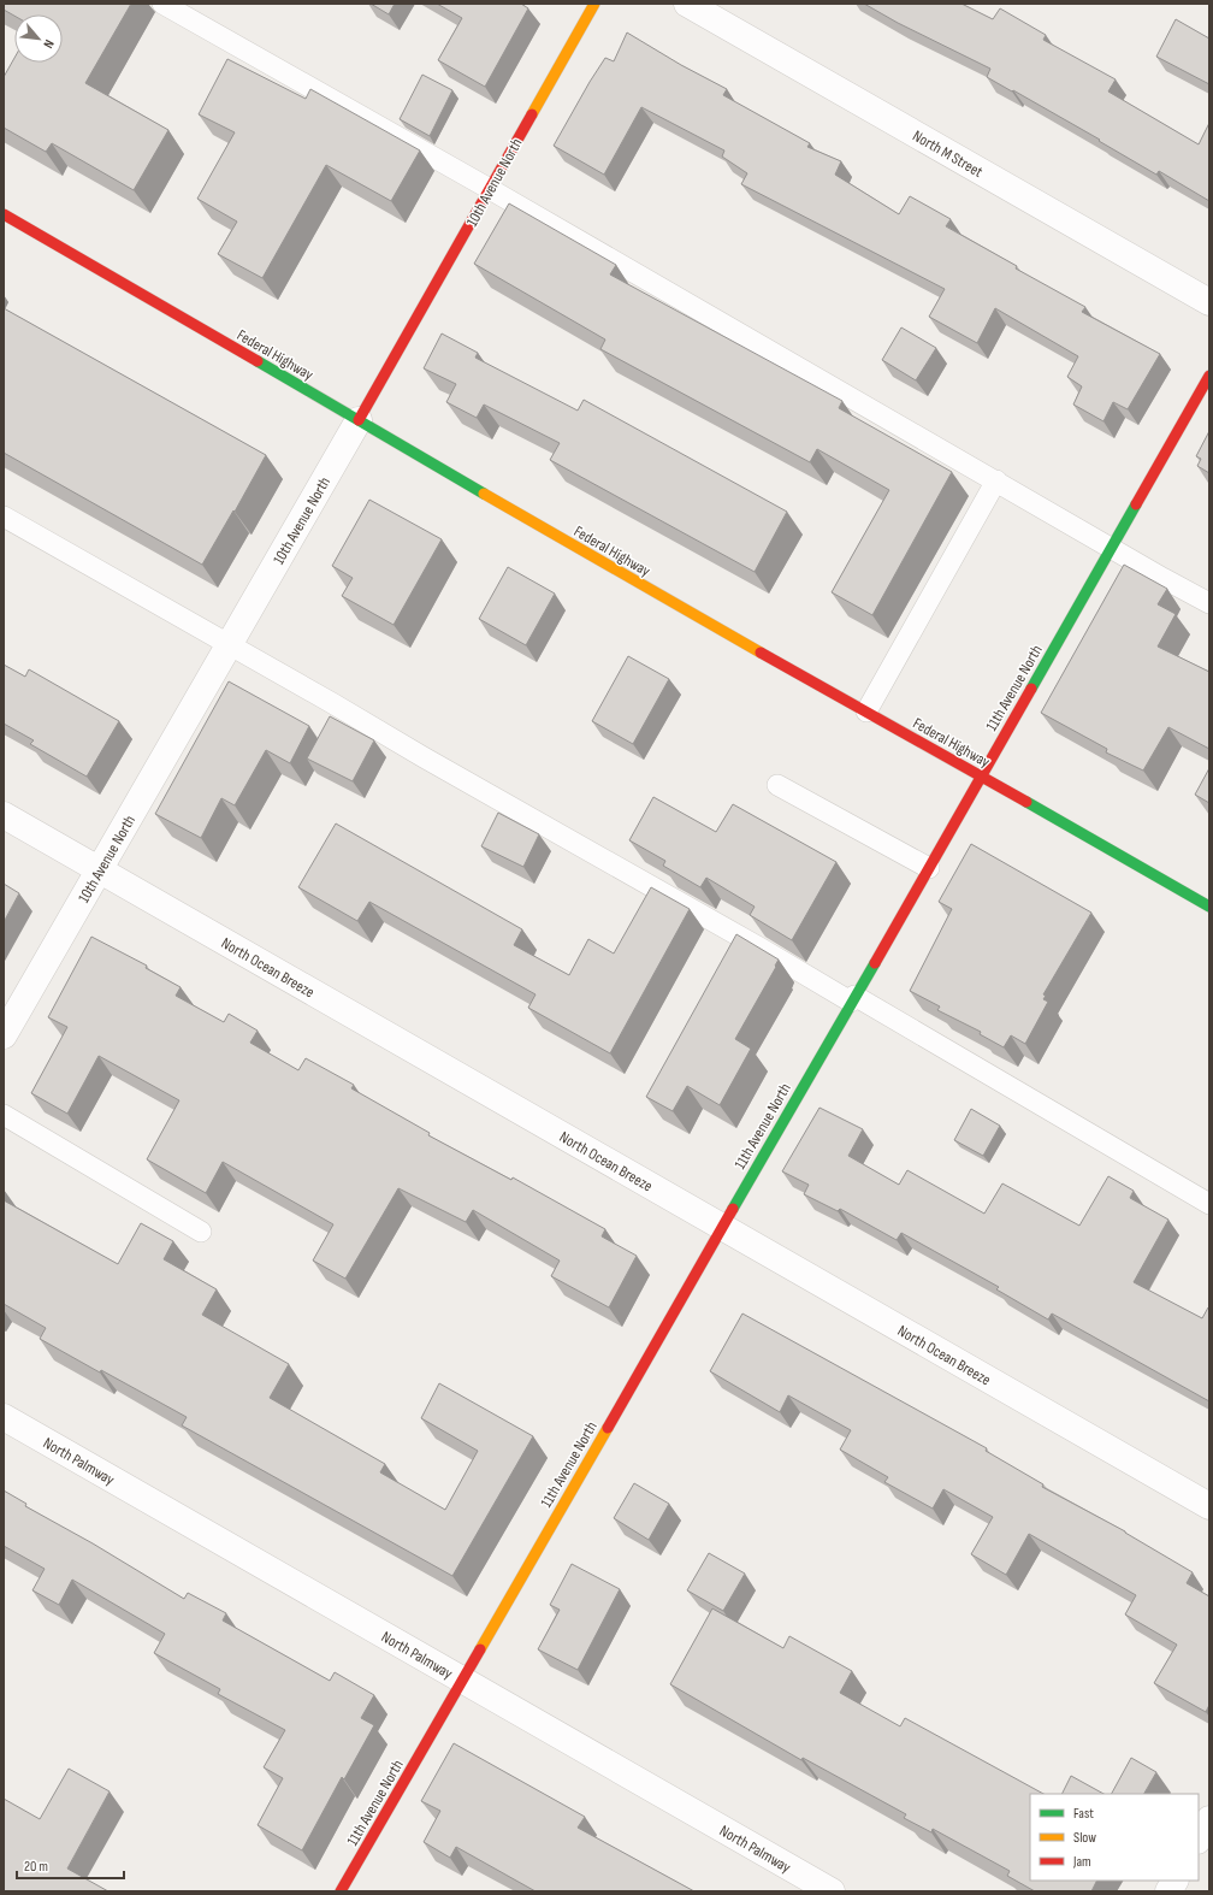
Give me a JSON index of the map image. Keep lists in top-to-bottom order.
{
  "streets": {
    "main road": ["10th Avenue North", "Federal Highway", "11th Avenue North"],
    "street": ["North M Street", "North Ocean Breeze", "North Palmway"]
  },
  "crossings": [
    ["10th Avenue North", "Federal Highway"],
    ["10th Avenue North", "North Ocean Breeze"],
    ["Federal Highway", "11th Avenue North"],
    ["11th Avenue North", "North Ocean Breeze"],
    ["11th Avenue North", "North Palmway"]
  ],
  "legend": ["Fast", "Slow", "Jam"],
  "scale_bar": "20 m",
  "north": "bottom right"
}
